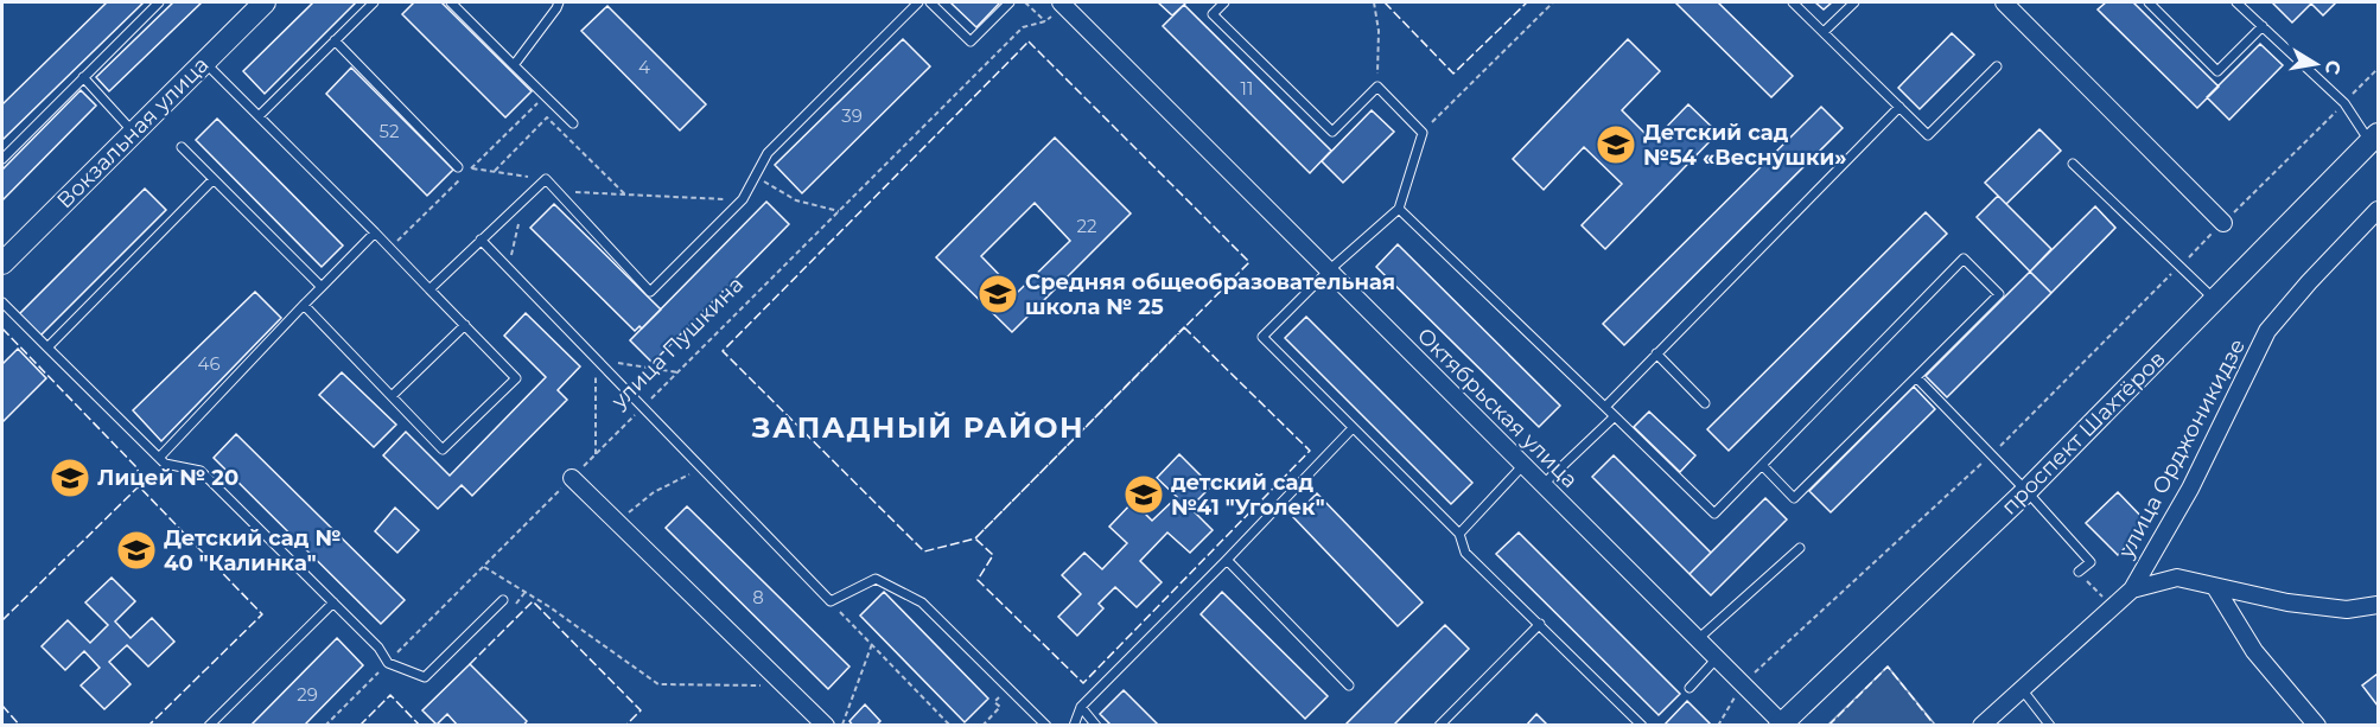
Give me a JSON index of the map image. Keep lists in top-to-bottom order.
{
  "streets": {
    "main road": ["Вокзальная улица", "проспект Шахтёров"],
    "street": ["Октябрьская улица", "улица Орджоникидзе"],
    "path": ["улица Пушкина"]
  },
  "crossings": [
    ["улица Пушкина", "Октябрьская улица"],
    ["Октябрьская улица", "проспект Шахтёров"]
  ],
  "districts": ["ЗАПАДНЫЙ РАЙОН"],
  "places": {
    "school or university": [
      "Детский сад №54 «Веснушки»",
      "Средняя общеобразовательная школа № 25",
      "Лицей № 20",
      "детский сад №41 \"Уголек\"",
      "Детский сад № 40 \"Калинка\""
    ]
  },
  "house_numbers": [
    "4",
    "11",
    "39",
    "52",
    "22",
    "46",
    "8",
    "29"
  ],
  "north": "right"
}
